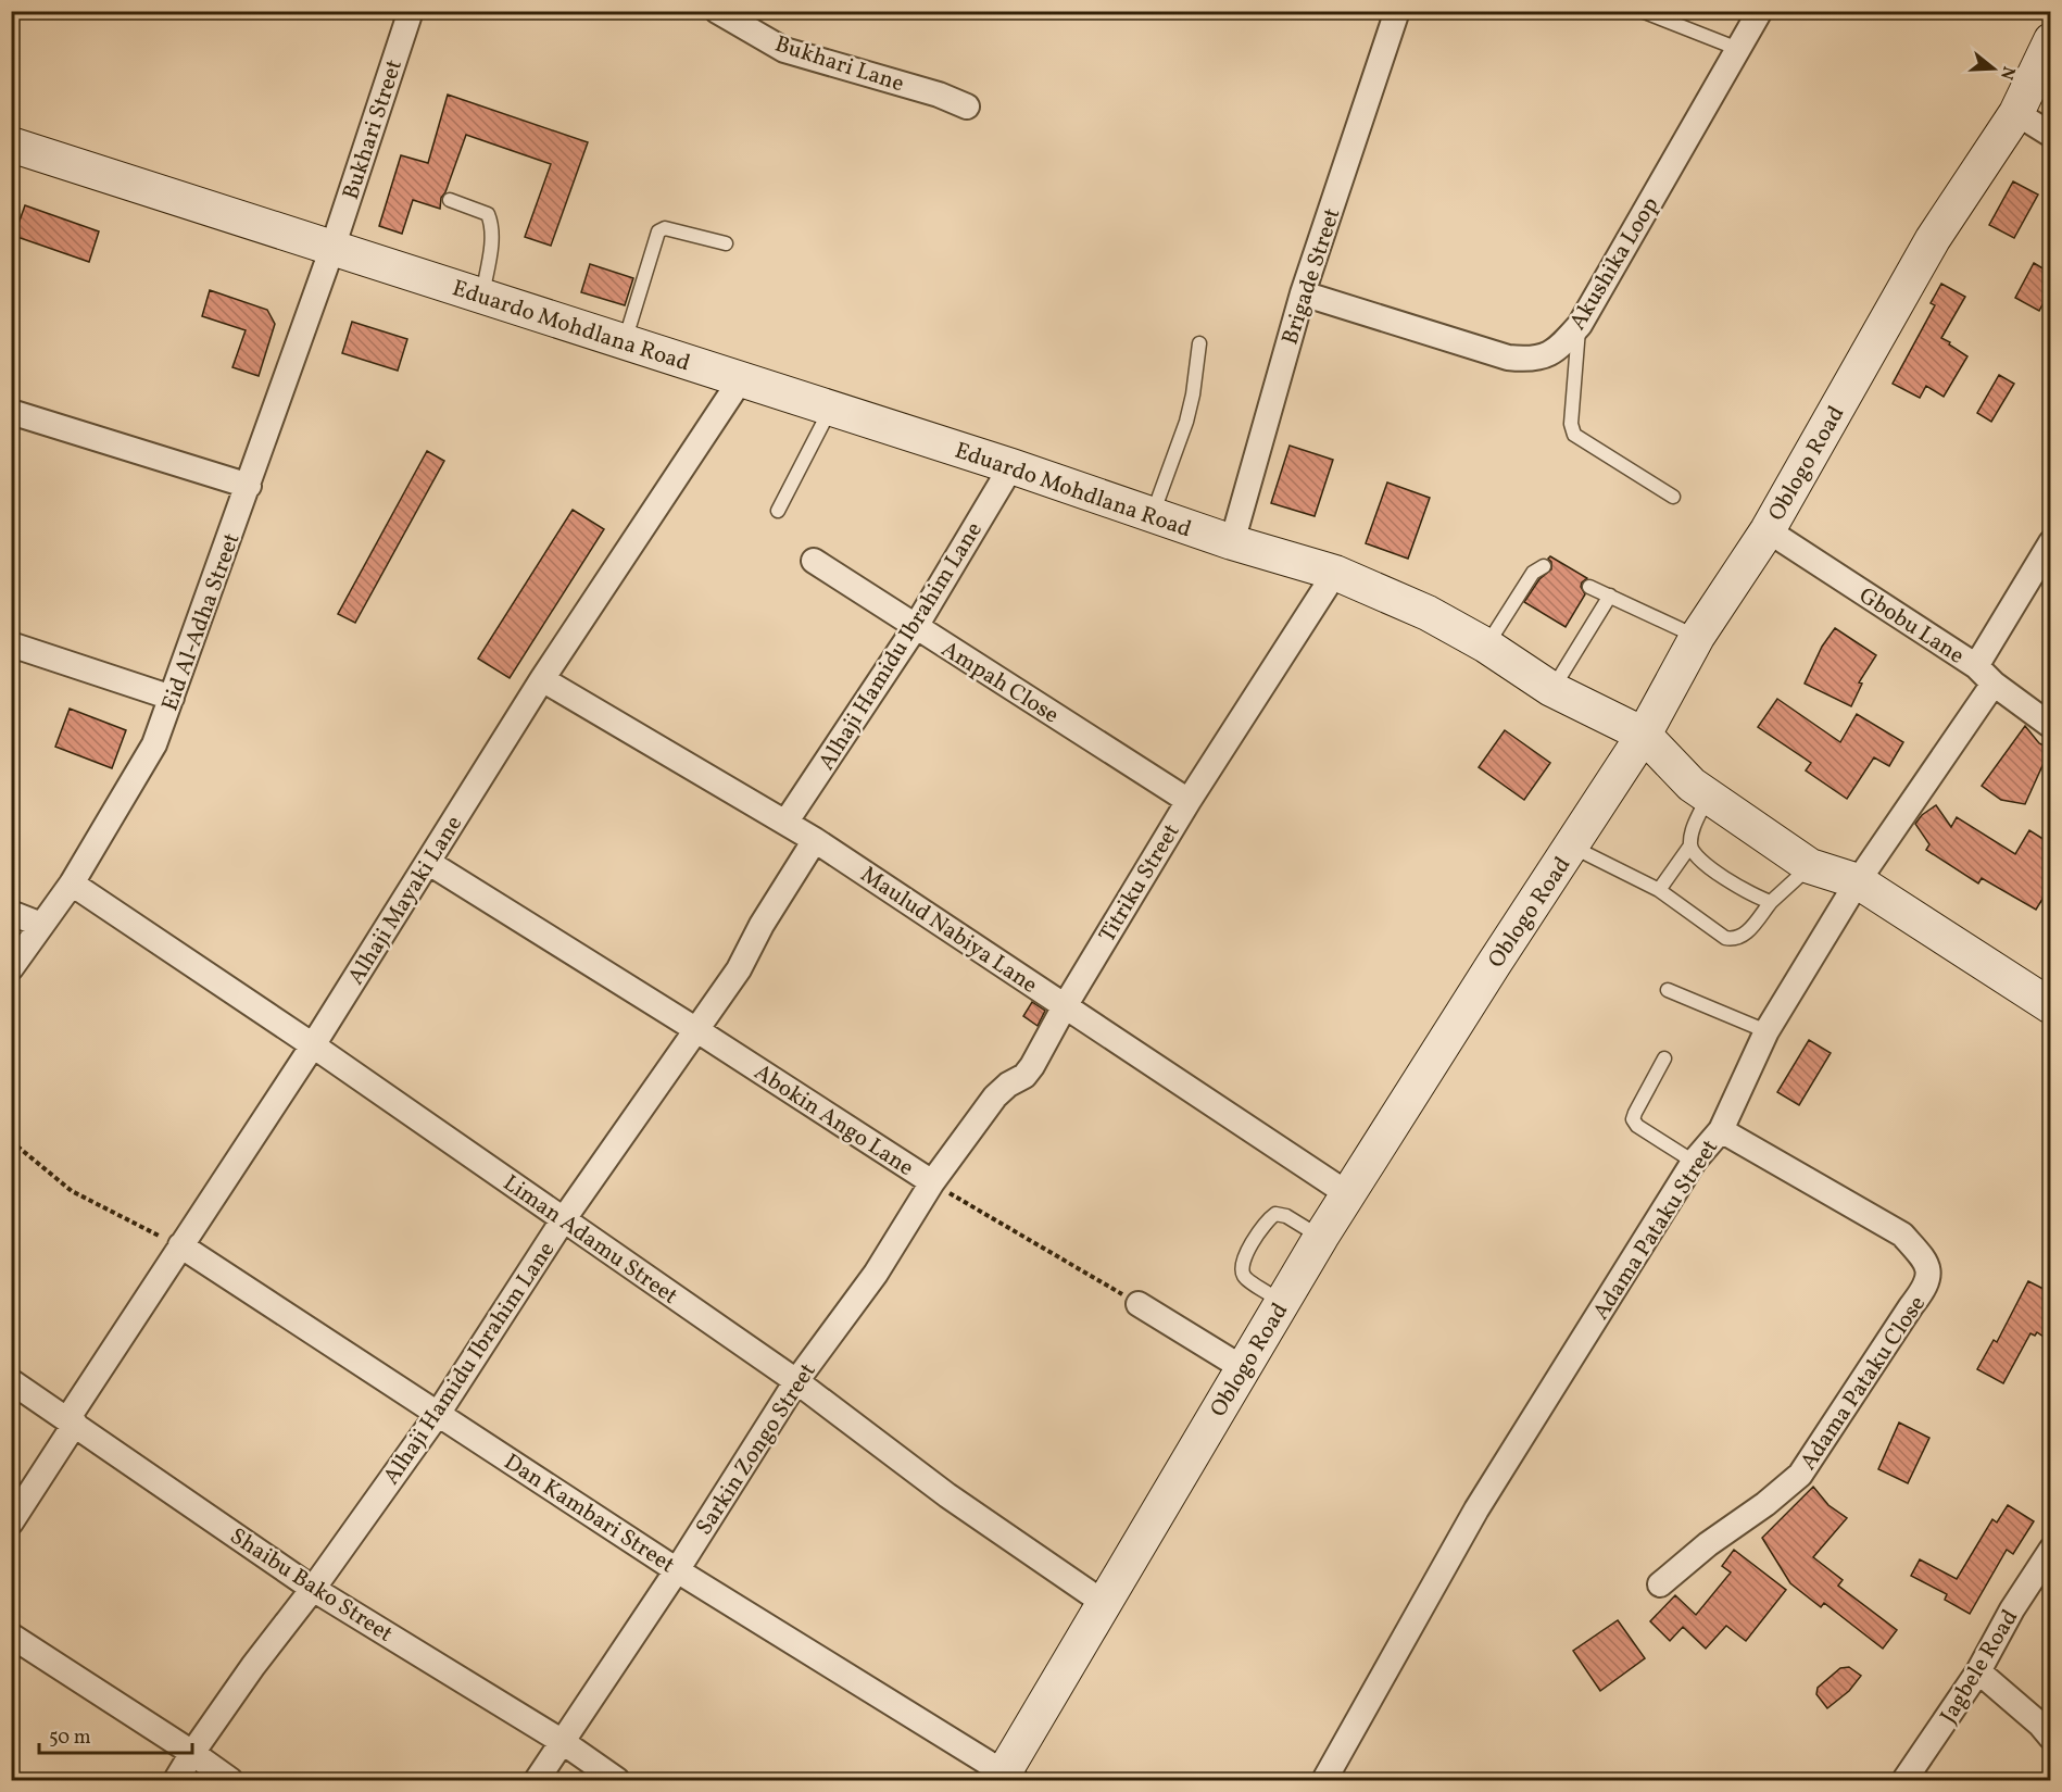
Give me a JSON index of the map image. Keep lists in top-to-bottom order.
{
  "streets": {
    "main road": ["Eduardo Mohdlana Road", "Oblogo Road"],
    "street": [
      "Bukhari Lane",
      "Bukhari Street",
      "Akushika Loop",
      "Brigade Street",
      "Eid Al-Adha Street",
      "Gbobu Lane",
      "Alhaji Hamidu Ibrahim Lane",
      "Ampah Close",
      "Titriku Street",
      "Alhaji Mayaki Lane",
      "Maulud Nabiya Lane",
      "Abokin Ango Lane",
      "Adama Pataku Street",
      "Liman Adamu Street",
      "Adama Pataku Close",
      "Sarkin Zongo Street",
      "Dan Kambari Street",
      "Shaibu Bako Street",
      "Jagbele Road"
    ]
  },
  "crossings": [
    ["Bukhari Street", "Eduardo Mohdlana Road"],
    ["Bukhari Street", "Eid Al-Adha Street"],
    ["Akushika Loop", "Brigade Street"],
    ["Brigade Street", "Eduardo Mohdlana Road"],
    ["Eduardo Mohdlana Road", "Oblogo Road"],
    ["Eduardo Mohdlana Road", "Eid Al-Adha Street"],
    ["Eduardo Mohdlana Road", "Alhaji Hamidu Ibrahim Lane"],
    ["Eduardo Mohdlana Road", "Titriku Street"],
    ["Eduardo Mohdlana Road", "Alhaji Mayaki Lane"],
    ["Eduardo Mohdlana Road", "Adama Pataku Street"],
    ["Oblogo Road", "Gbobu Lane"],
    ["Oblogo Road", "Maulud Nabiya Lane"],
    ["Oblogo Road", "Liman Adamu Street"],
    ["Oblogo Road", "Dan Kambari Street"],
    ["Eid Al-Adha Street", "Liman Adamu Street"],
    ["Gbobu Lane", "Adama Pataku Street"],
    ["Alhaji Hamidu Ibrahim Lane", "Ampah Close"],
    ["Alhaji Hamidu Ibrahim Lane", "Maulud Nabiya Lane"],
    ["Alhaji Hamidu Ibrahim Lane", "Abokin Ango Lane"],
    ["Alhaji Hamidu Ibrahim Lane", "Liman Adamu Street"],
    ["Alhaji Hamidu Ibrahim Lane", "Dan Kambari Street"],
    ["Alhaji Hamidu Ibrahim Lane", "Shaibu Bako Street"],
    ["Ampah Close", "Titriku Street"],
    ["Titriku Street", "Maulud Nabiya Lane"],
    ["Titriku Street", "Abokin Ango Lane"],
    ["Titriku Street", "Sarkin Zongo Street"],
    ["Alhaji Mayaki Lane", "Maulud Nabiya Lane"],
    ["Alhaji Mayaki Lane", "Abokin Ango Lane"],
    ["Alhaji Mayaki Lane", "Liman Adamu Street"],
    ["Alhaji Mayaki Lane", "Dan Kambari Street"],
    ["Alhaji Mayaki Lane", "Shaibu Bako Street"],
    ["Abokin Ango Lane", "Sarkin Zongo Street"],
    ["Adama Pataku Street", "Adama Pataku Close"],
    ["Liman Adamu Street", "Sarkin Zongo Street"],
    ["Sarkin Zongo Street", "Dan Kambari Street"],
    ["Sarkin Zongo Street", "Shaibu Bako Street"]
  ],
  "scale_bar": "50 m",
  "north": "right"
}
